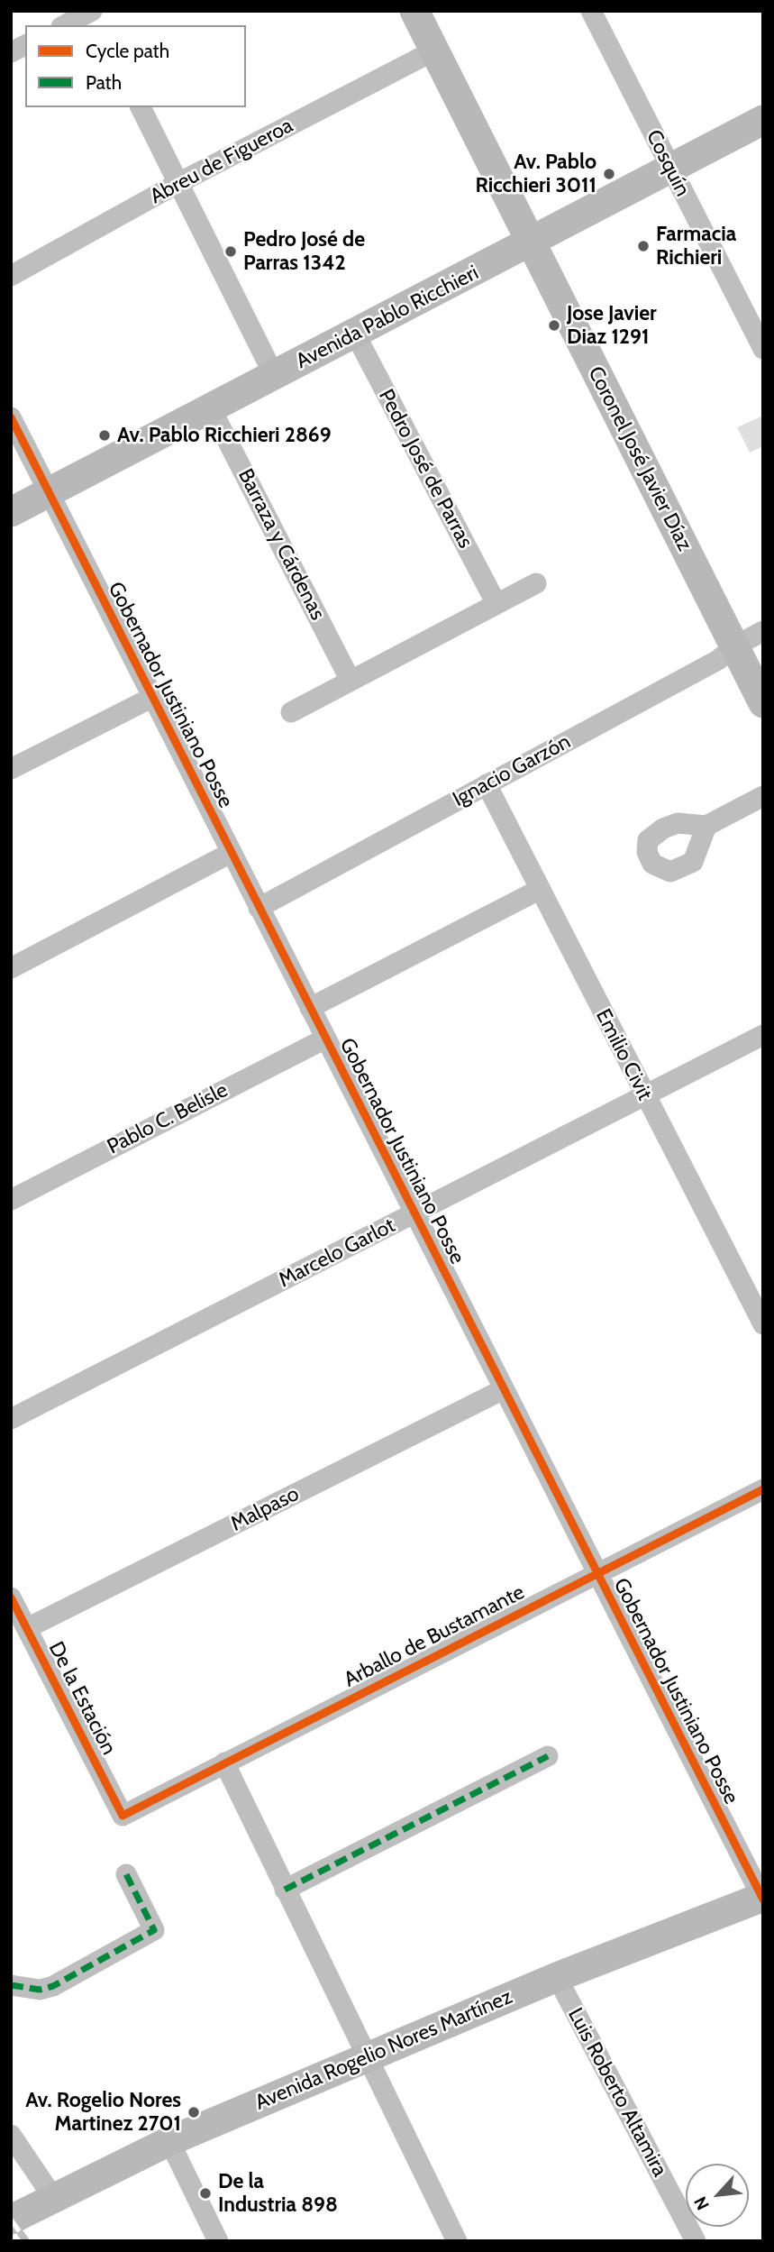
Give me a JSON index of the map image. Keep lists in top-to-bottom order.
{
  "streets": {
    "main road": ["Avenida Pablo Ricchieri", "Coronel José Javier Díaz", "Avenida Rogelio Nores Martínez"],
    "street": [
      "Abreu de Figueroa",
      "Cosquín",
      "Pedro José de Parras",
      "Barraza y Cárdenas",
      "Gobernador Justiniano Posse",
      "Ignacio Garzón",
      "Emilio Civit",
      "Pablo C. Belisle",
      "Marcelo Garlot",
      "Malpaso",
      "Arballo de Bustamante",
      "De la Estación",
      "Luis Roberto Altamira"
    ]
  },
  "crossings": [
    ["Abreu de Figueroa", "Coronel José Javier Díaz"],
    ["Cosquín", "Avenida Pablo Ricchieri"],
    ["Avenida Pablo Ricchieri", "Coronel José Javier Díaz"],
    ["Avenida Pablo Ricchieri", "Pedro José de Parras"],
    ["Avenida Pablo Ricchieri", "Barraza y Cárdenas"],
    ["Avenida Pablo Ricchieri", "Gobernador Justiniano Posse"],
    ["Coronel José Javier Díaz", "Ignacio Garzón"],
    ["Gobernador Justiniano Posse", "Ignacio Garzón"],
    ["Gobernador Justiniano Posse", "Pablo C. Belisle"],
    ["Gobernador Justiniano Posse", "Marcelo Garlot"],
    ["Gobernador Justiniano Posse", "Malpaso"],
    ["Gobernador Justiniano Posse", "Arballo de Bustamante"],
    ["Gobernador Justiniano Posse", "Avenida Rogelio Nores Martínez"],
    ["Ignacio Garzón", "Emilio Civit"],
    ["Emilio Civit", "Marcelo Garlot"],
    ["Malpaso", "De la Estación"],
    ["Arballo de Bustamante", "De la Estación"],
    ["Avenida Rogelio Nores Martínez", "Luis Roberto Altamira"]
  ],
  "places": [
    "Av. Pablo Ricchieri 3011",
    "Farmacia Richieri",
    "Pedro José de Parras 1342",
    "Jose Javier Diaz 1291",
    "Av. Pablo Ricchieri 2869",
    "Av. Rogelio Nores Martinez 2701",
    "De la Industria 898"
  ],
  "legend": ["Cycle path", "Path"],
  "north": "bottom left"
}
